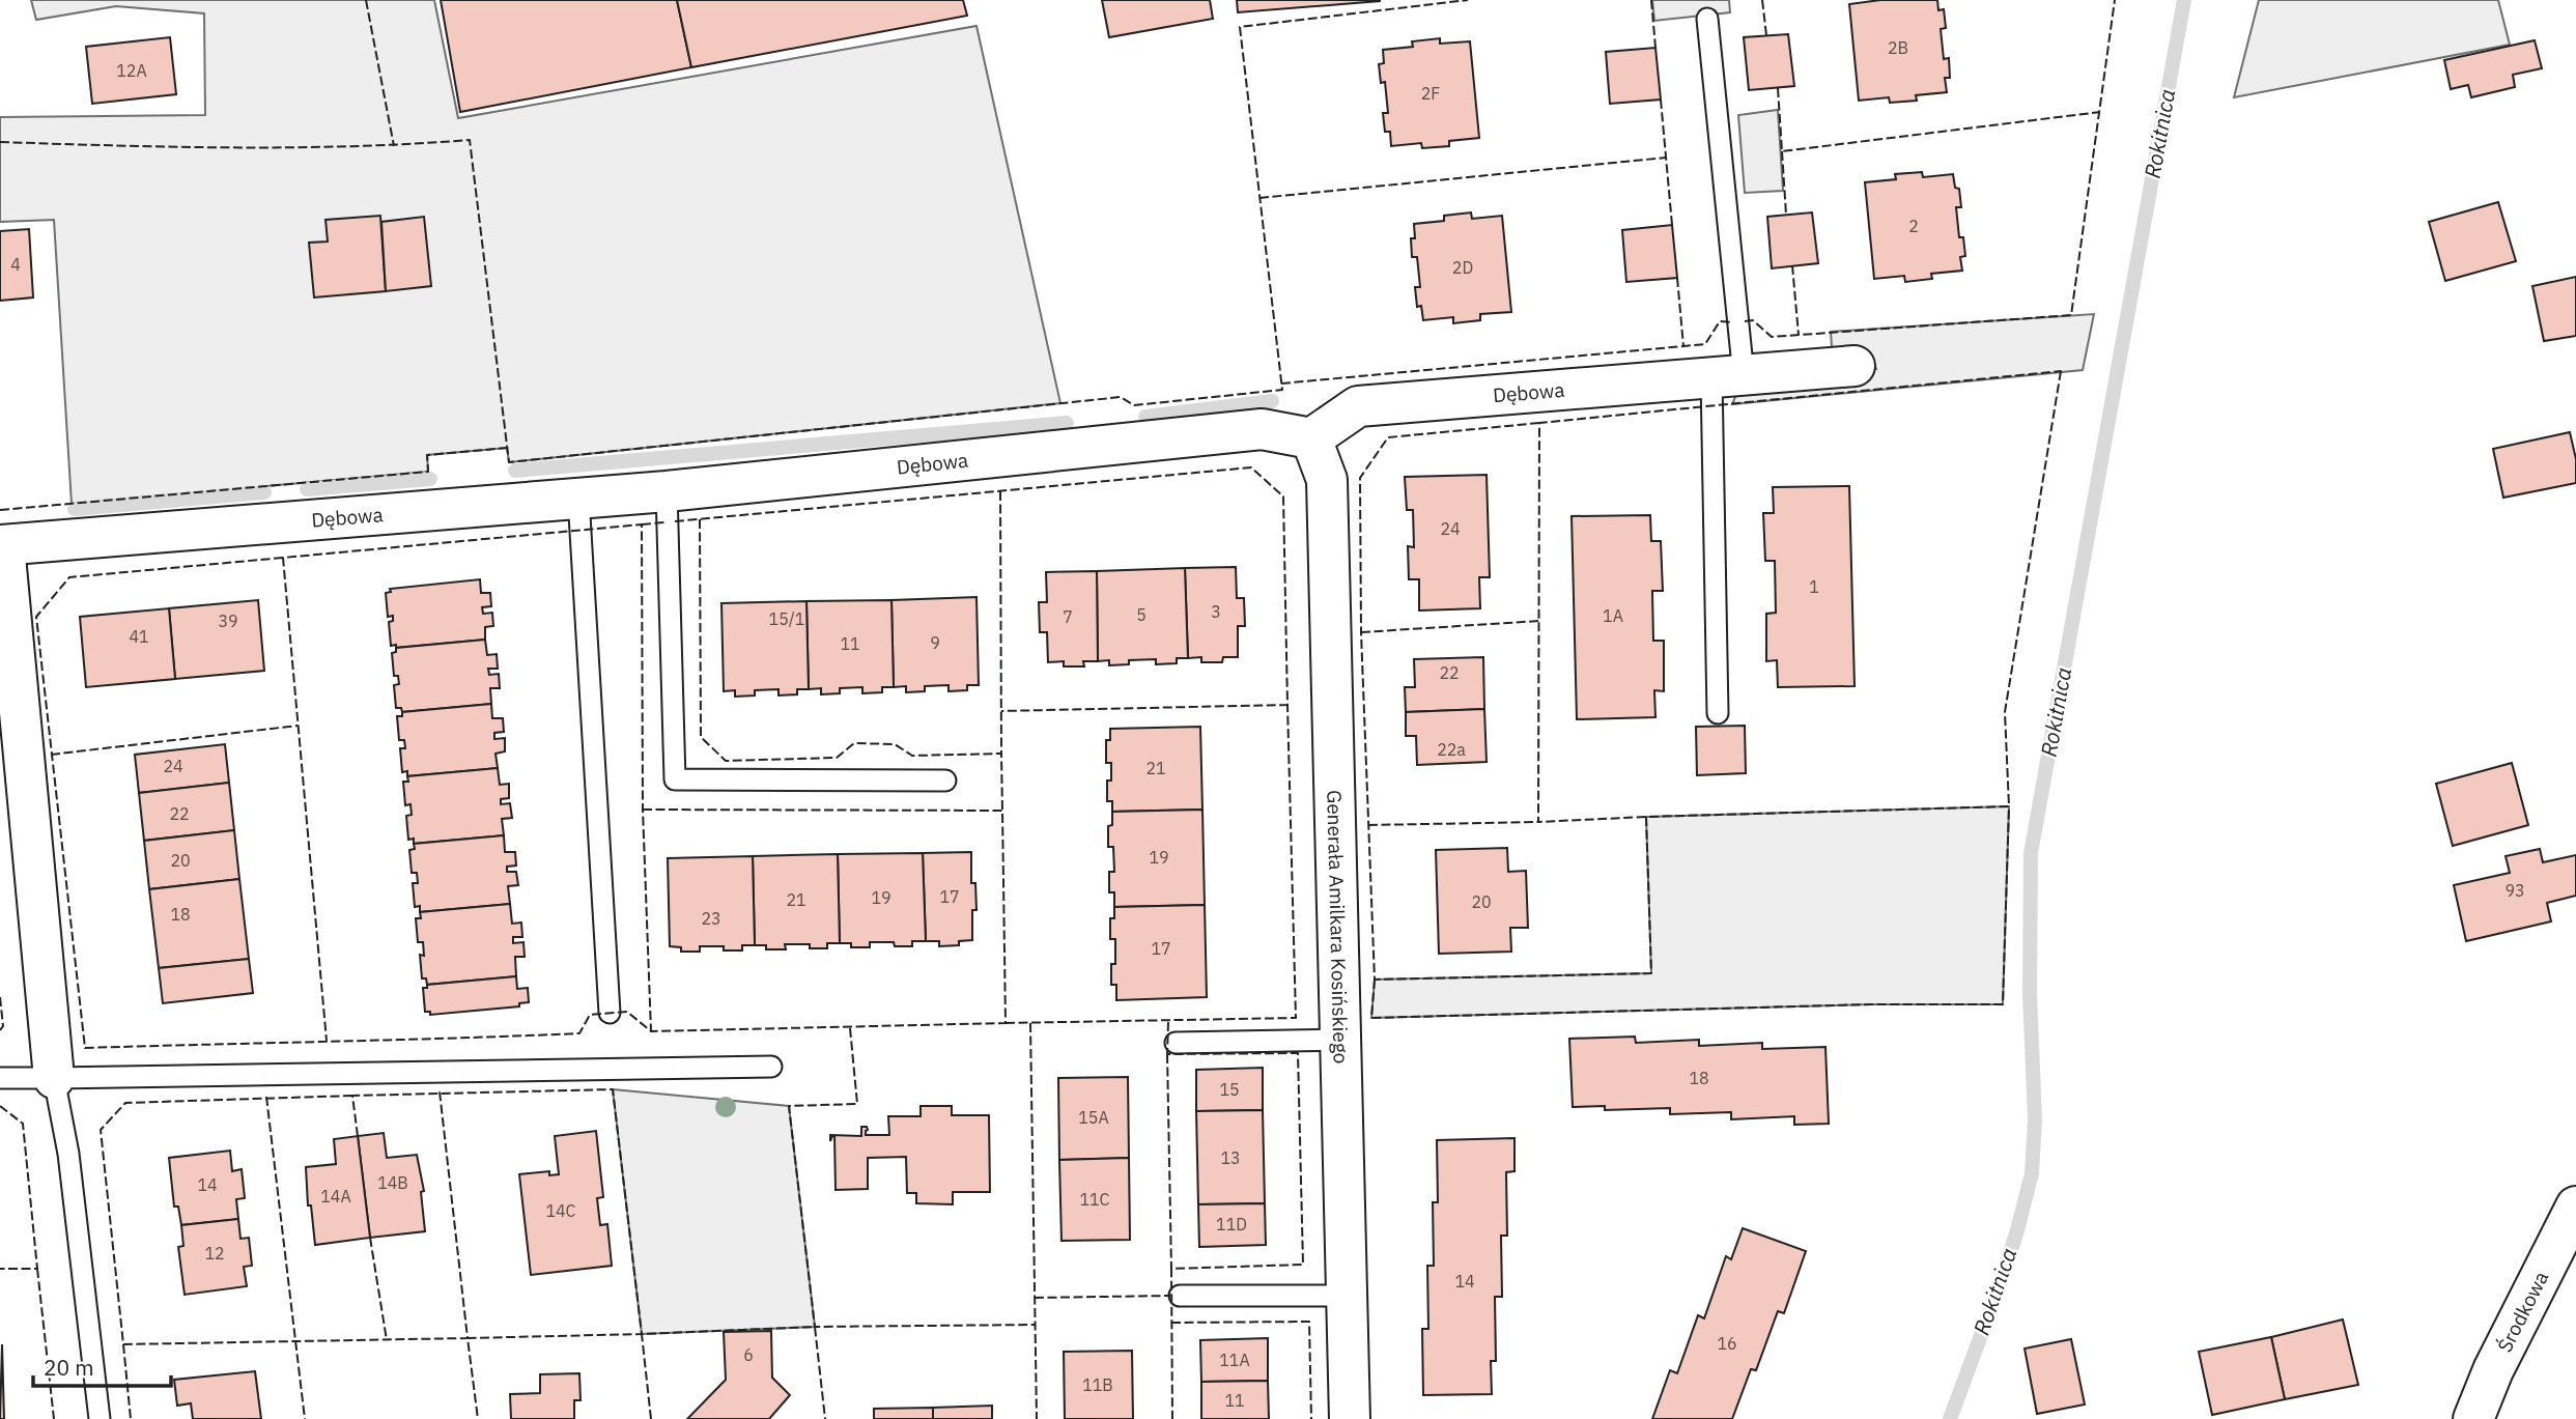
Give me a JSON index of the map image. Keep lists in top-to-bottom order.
{
  "streets": {
    "street": ["Dębowa", "Generała Amilkara Kosińskiego", "Środkowa"]
  },
  "crossings": [
    ["Dębowa", "Generała Amilkara Kosińskiego"]
  ],
  "water": ["Rokitnica"],
  "house_numbers": [
    "2B",
    "12A",
    "2F",
    "2",
    "4",
    "2D",
    "24",
    "1",
    "3",
    "5",
    "1A",
    "7",
    "15/1",
    "39",
    "41",
    "9",
    "11",
    "22",
    "22a",
    "24",
    "21",
    "22",
    "19",
    "20",
    "93",
    "17",
    "19",
    "21",
    "20",
    "18",
    "23",
    "17",
    "18",
    "15",
    "15A",
    "13",
    "14B",
    "14",
    "14A",
    "11C",
    "14C",
    "11D",
    "12",
    "14",
    "16",
    "6",
    "11A",
    "11B",
    "11"
  ],
  "scale_bar": "20 m"
}
